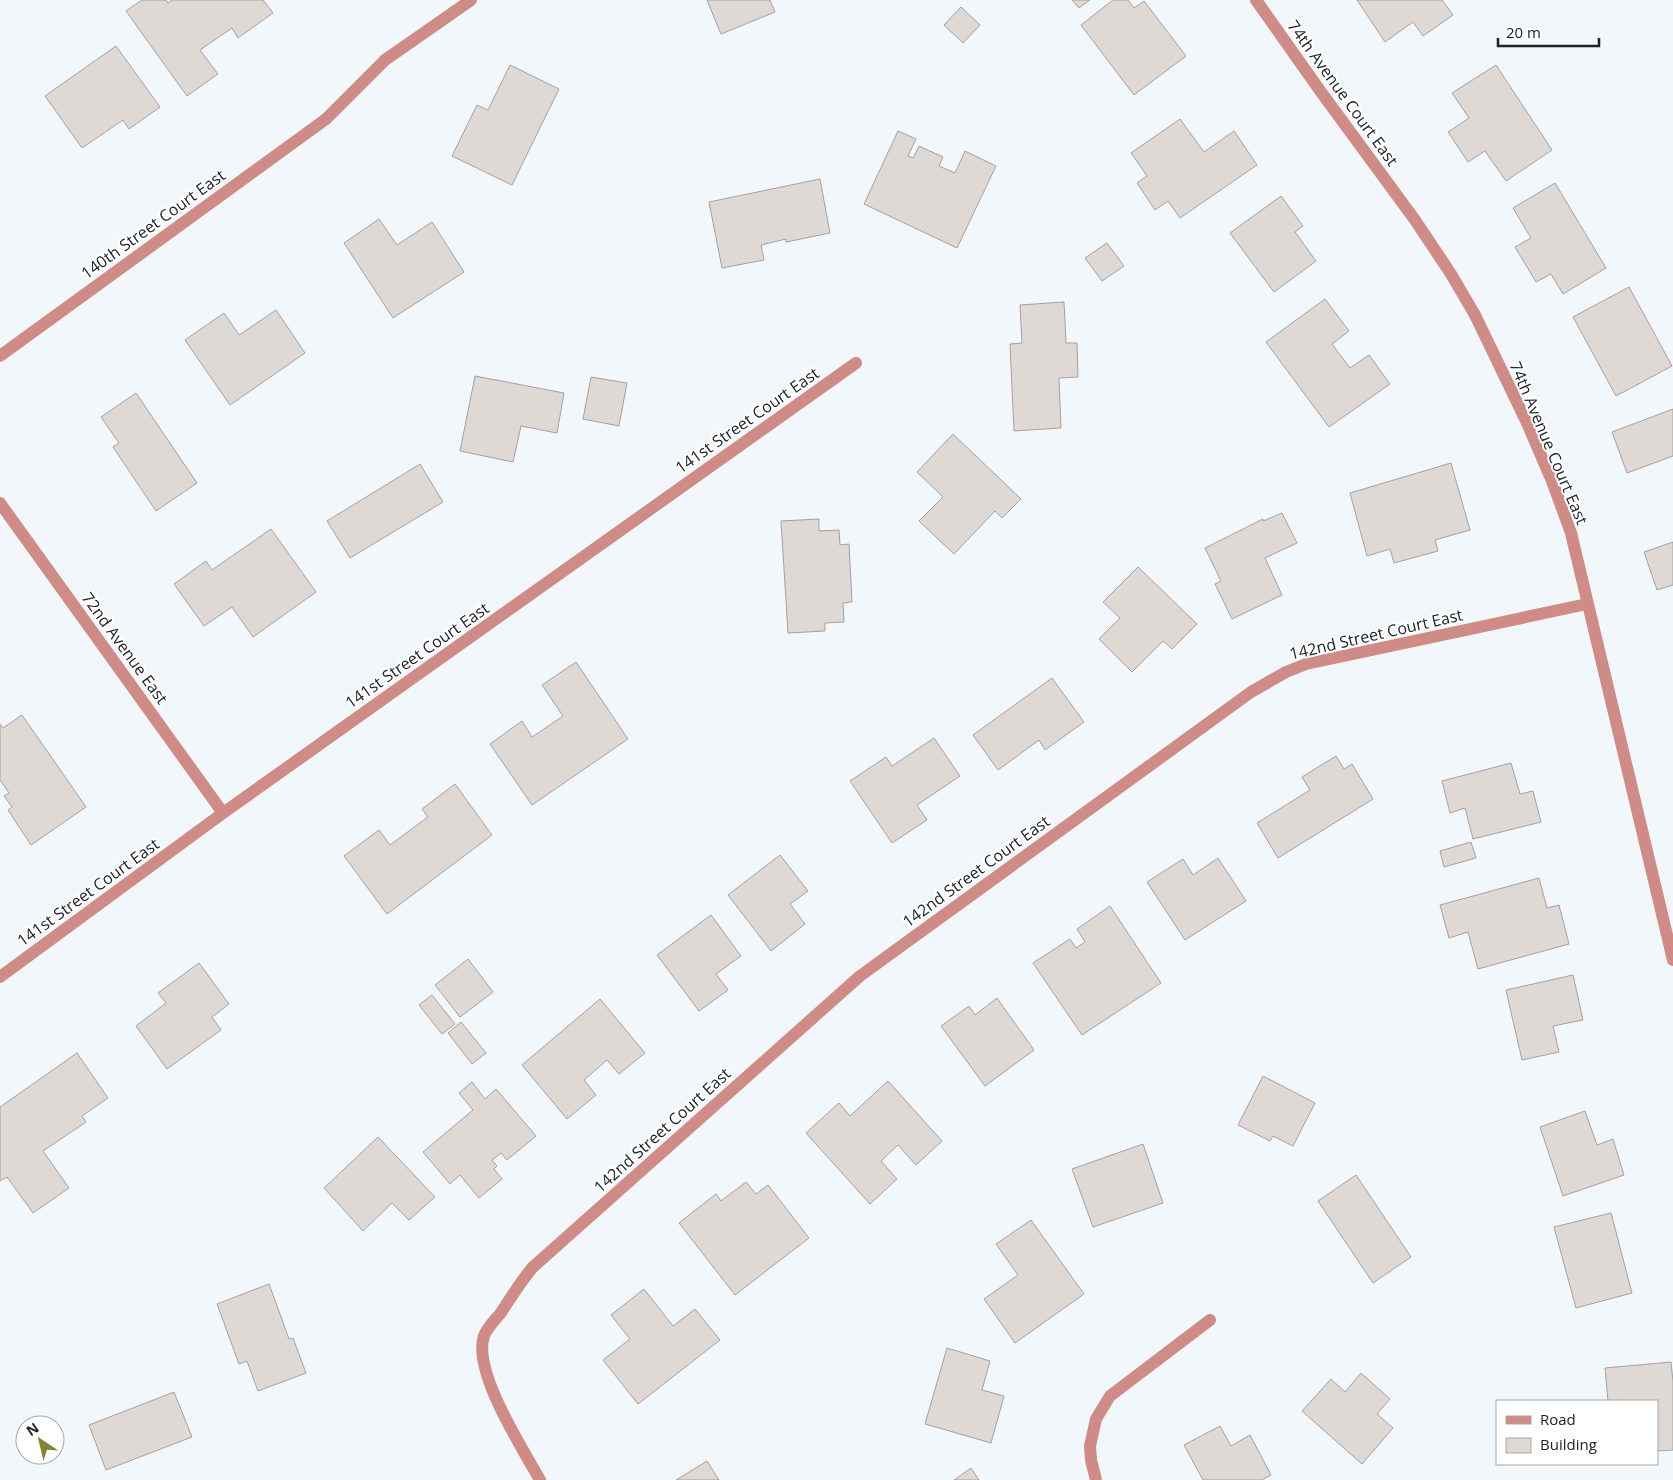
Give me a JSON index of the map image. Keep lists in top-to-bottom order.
{
  "streets": {
    "street": [
      "74th Avenue Court East",
      "140th Street Court East",
      "141st Street Court East",
      "142nd Street Court East",
      "72nd Avenue East"
    ]
  },
  "crossings": [
    ["74th Avenue Court East", "142nd Street Court East"],
    ["141st Street Court East", "72nd Avenue East"]
  ],
  "legend": ["Road", "Building"],
  "scale_bar": "20 m",
  "north": "top left"
}
